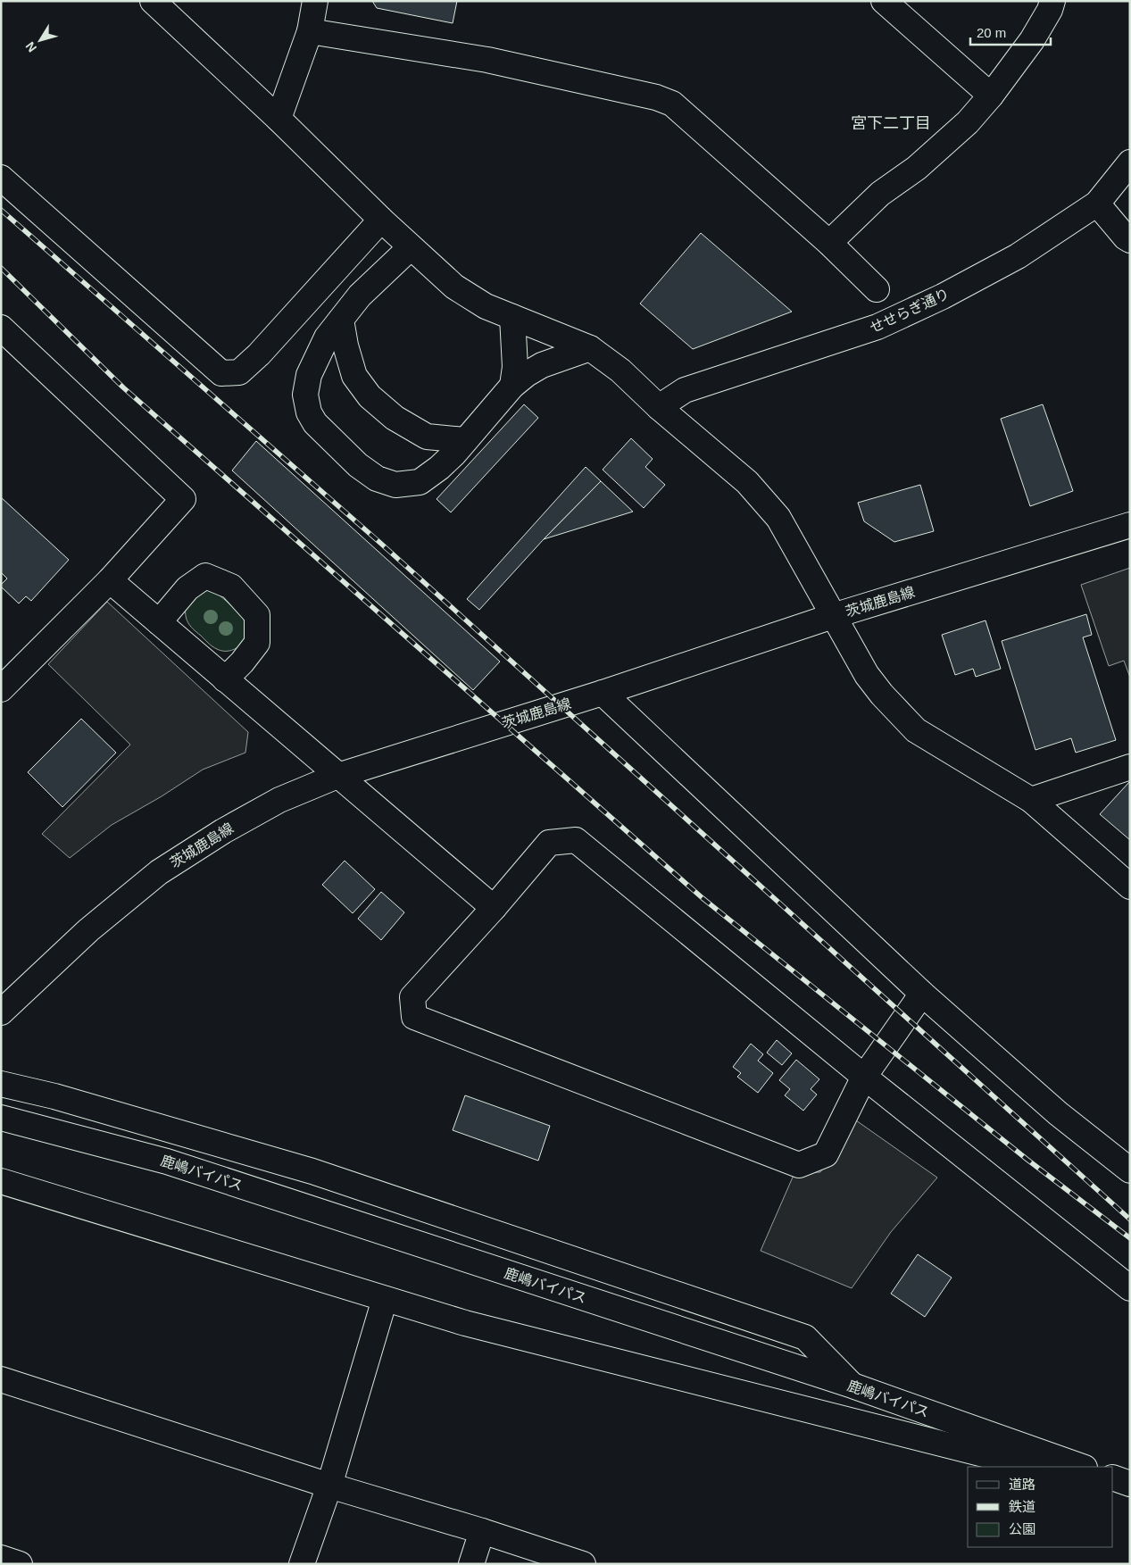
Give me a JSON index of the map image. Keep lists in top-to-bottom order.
{
  "streets": {
    "main road": ["せせらぎ通り", "茨城鹿島線", "鹿嶋バイパス"]
  },
  "districts": ["宮下二丁目"],
  "legend": ["道路", "鉄道", "公園"],
  "scale_bar": "20 m",
  "north": "bottom left"
}
